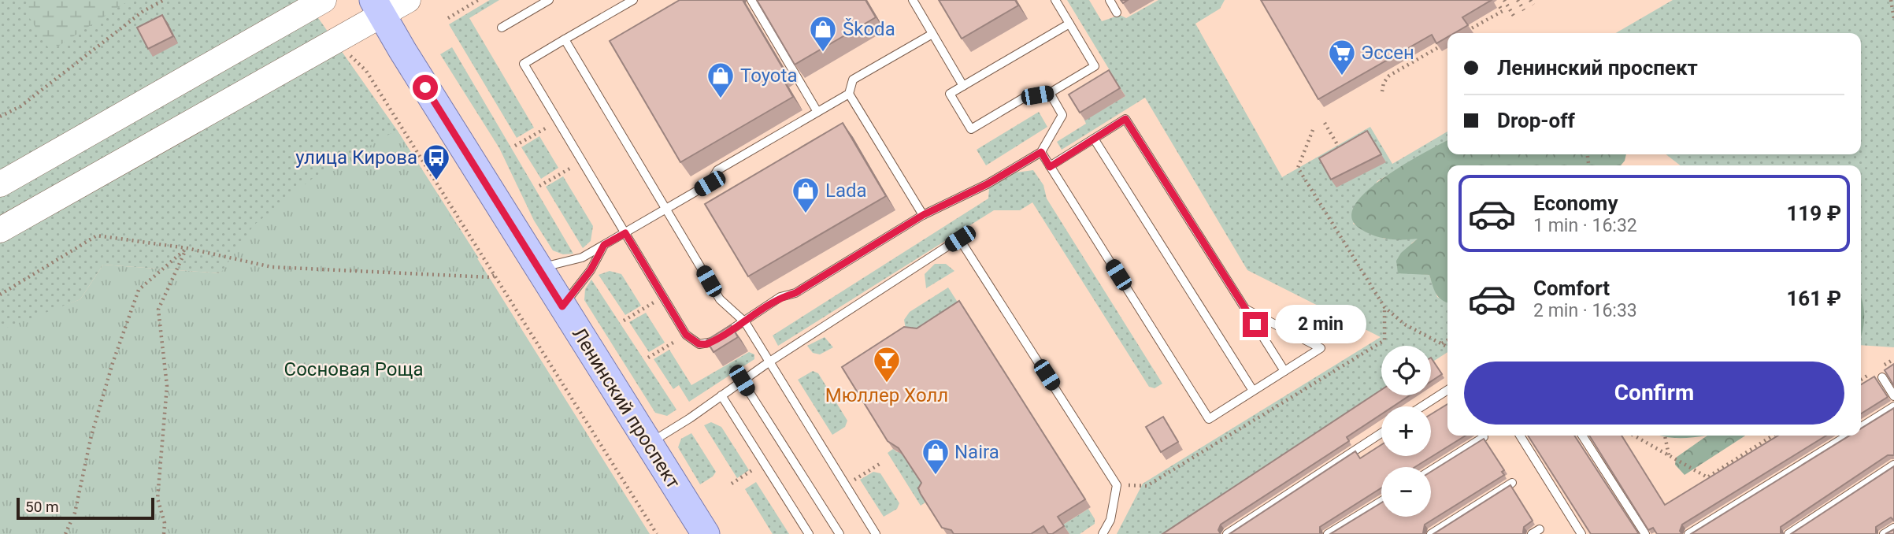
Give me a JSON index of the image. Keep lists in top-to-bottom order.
{
  "streets": {
    "main road": ["Ленинский проспект"]
  },
  "parks": ["Сосновая Роща"],
  "places": {
    "shop": [
      "Škoda",
      "Toyota",
      "Lada",
      "Naira"
    ],
    "supermarket": ["Эссен"],
    "bus stop": ["улица Кирова"],
    "bar": ["Мюллер Холл"]
  },
  "scale_bar": "50 m",
  "page": {
    "banner": ["Ленинский проспект", "Drop-off"],
    "list": [
      {
        "name": "Economy",
        "note": "1 min · 16:32",
        "value": "119 ₽"
      },
      {
        "name": "Comfort",
        "note": "2 min · 16:33",
        "value": "161 ₽"
      }
    ],
    "bubble": "2 min",
    "map_buttons": ["+", "−"],
    "buttons": "Confirm",
    "scale": "50 m"
  }
}
